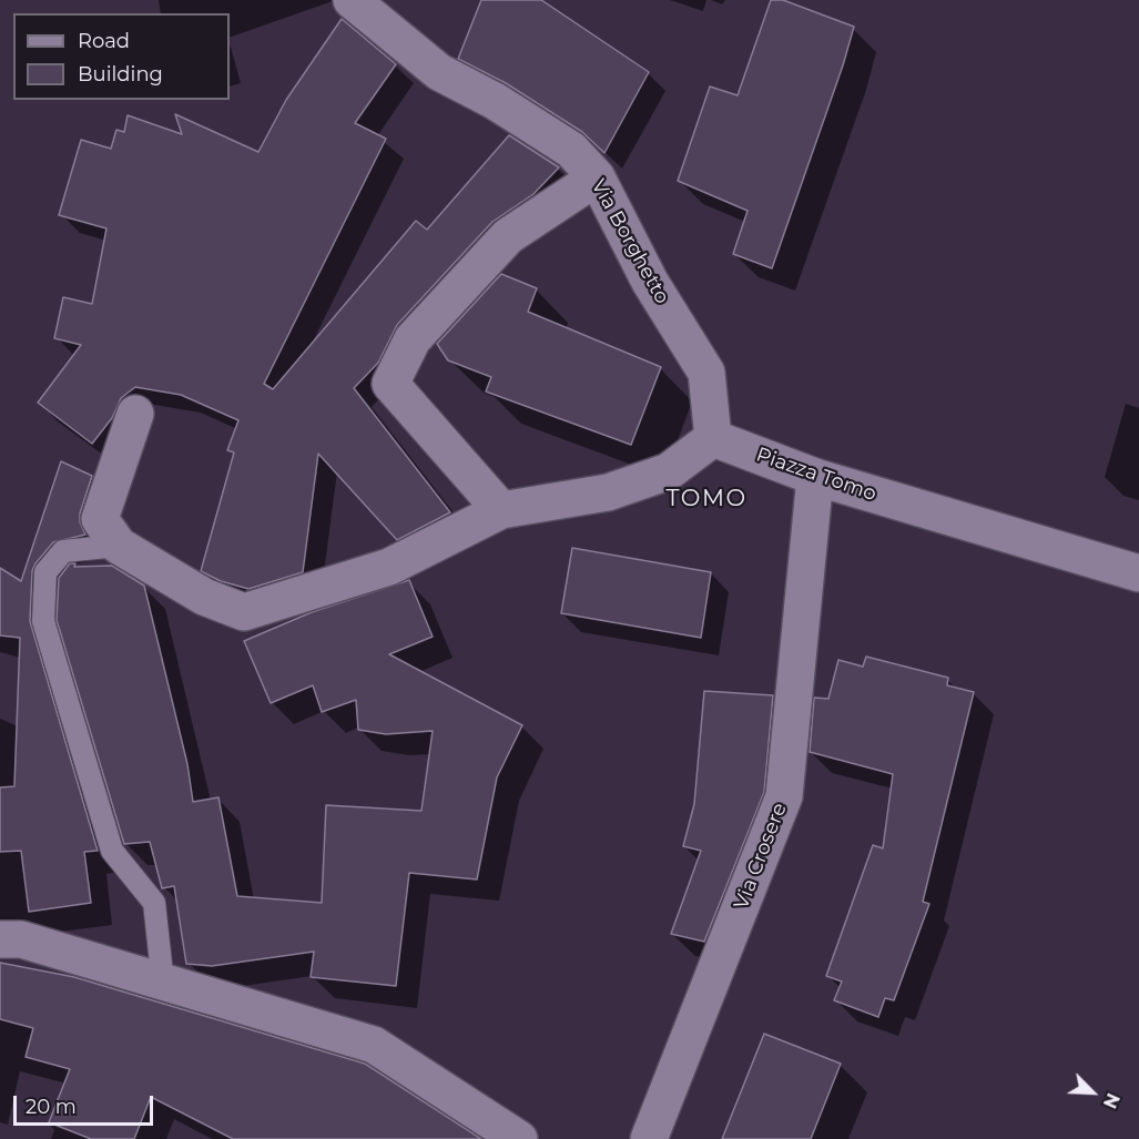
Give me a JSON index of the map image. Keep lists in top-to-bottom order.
{
  "streets": {
    "street": ["Via Borghetto", "Piazza Tomo", "Via Crosere"]
  },
  "crossings": [
    ["Via Borghetto", "Piazza Tomo"],
    ["Piazza Tomo", "Via Crosere"]
  ],
  "districts": ["TOMO"],
  "legend": ["Road", "Building"],
  "scale_bar": "20 m",
  "north": "bottom right"
}
